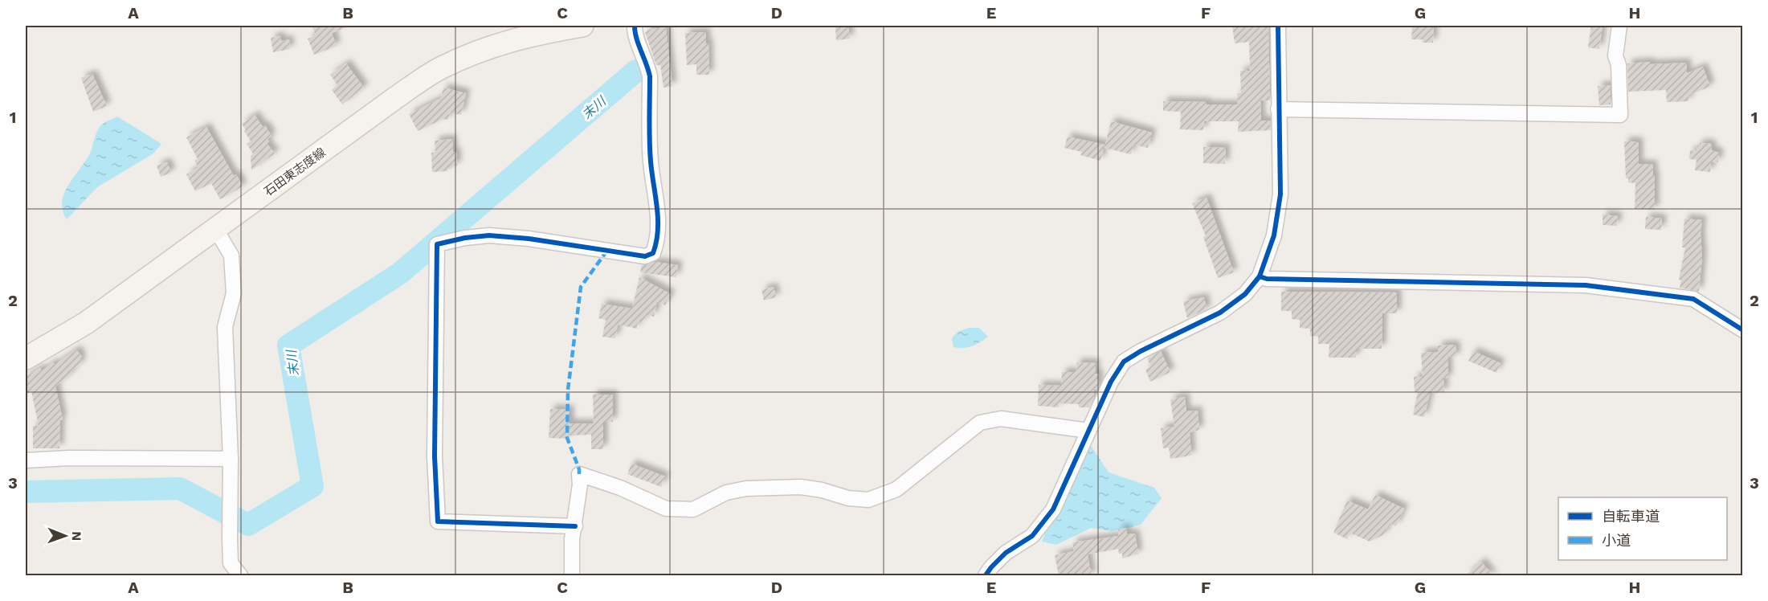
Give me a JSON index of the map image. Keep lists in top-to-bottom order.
{
  "streets": {
    "main road": ["石田東志度線"]
  },
  "water": ["末川"],
  "legend": ["自転車道", "小道"],
  "north": "right",
  "grid": {
    "columns": [
      "A",
      "B",
      "C",
      "D",
      "E",
      "F",
      "G",
      "H"
    ],
    "rows": ["1", "2", "3"]
  }
}
